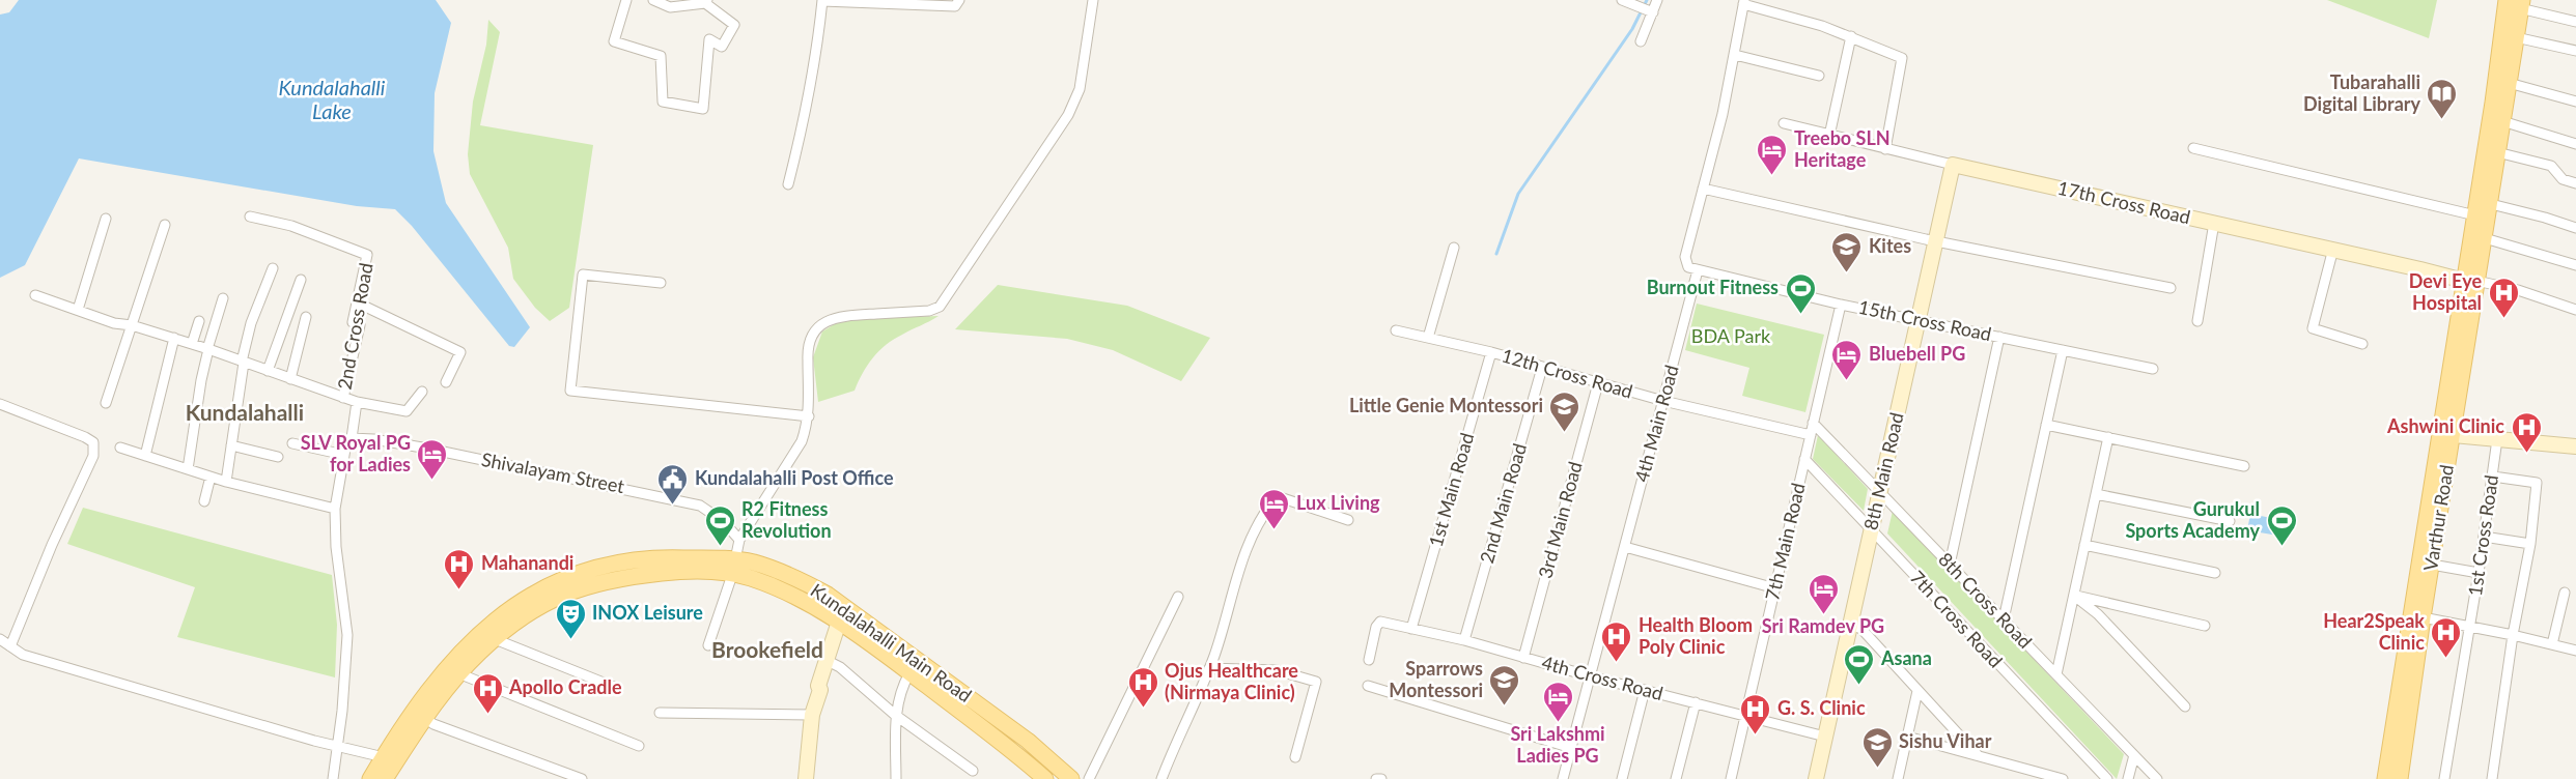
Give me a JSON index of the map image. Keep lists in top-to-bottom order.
{
  "streets": {
    "main road": ["Varthur Road", "Kundalahalli Main Road"],
    "street": [
      "17th Cross Road",
      "15th Cross Road",
      "2nd Cross Road",
      "12th Cross Road",
      "4th Main Road",
      "8th Main Road",
      "Shivalayam Street",
      "1st Main Road",
      "2nd Main Road",
      "3rd Main Road",
      "1st Cross Road",
      "7th Main Road",
      "8th Cross Road",
      "7th Cross Road",
      "4th Cross Road"
    ]
  },
  "crossings": [
    ["17th Cross Road", "8th Main Road"],
    ["17th Cross Road", "Varthur Road"],
    ["15th Cross Road", "4th Main Road"],
    ["15th Cross Road", "8th Main Road"],
    ["15th Cross Road", "7th Main Road"],
    ["2nd Cross Road", "Shivalayam Street"],
    ["12th Cross Road", "4th Main Road"],
    ["12th Cross Road", "1st Main Road"],
    ["12th Cross Road", "2nd Main Road"],
    ["12th Cross Road", "3rd Main Road"],
    ["12th Cross Road", "7th Main Road"],
    ["4th Main Road", "4th Cross Road"],
    ["8th Main Road", "8th Cross Road"],
    ["8th Main Road", "7th Cross Road"],
    ["8th Main Road", "4th Cross Road"],
    ["1st Main Road", "4th Cross Road"],
    ["2nd Main Road", "4th Cross Road"],
    ["3rd Main Road", "4th Cross Road"],
    ["7th Main Road", "8th Cross Road"],
    ["7th Main Road", "7th Cross Road"],
    ["7th Main Road", "4th Cross Road"]
  ],
  "districts": ["Kundalahalli", "Brookefield"],
  "water": ["Kundalahalli Lake"],
  "parks": ["BDA Park"],
  "places": {
    "library": ["Tubarahalli Digital Library"],
    "hotel": [
      "Treebo SLN Heritage",
      "Bluebell PG",
      "SLV Royal PG for Ladies",
      "Lux Living",
      "Sri Ramdev PG",
      "Sri Lakshmi Ladies PG"
    ],
    "school or university": [
      "Kites",
      "Little Genie Montessori",
      "Sparrows Montessori",
      "Sishu Vihar"
    ],
    "sports": [
      "Burnout Fitness",
      "R2 Fitness Revolution",
      "Gurukul Sports Academy",
      "Asana"
    ],
    "hospital": [
      "Devi Eye Hospital",
      "Ashwini Clinic",
      "Mahanandi",
      "Hear2Speak Clinic",
      "Health Bloom Poly Clinic",
      "Ojus Healthcare (Nirmaya Clinic)",
      "Apollo Cradle",
      "G. S. Clinic"
    ],
    "public building": ["Kundalahalli Post Office"],
    "theatre": ["INOX Leisure"]
  }
}
